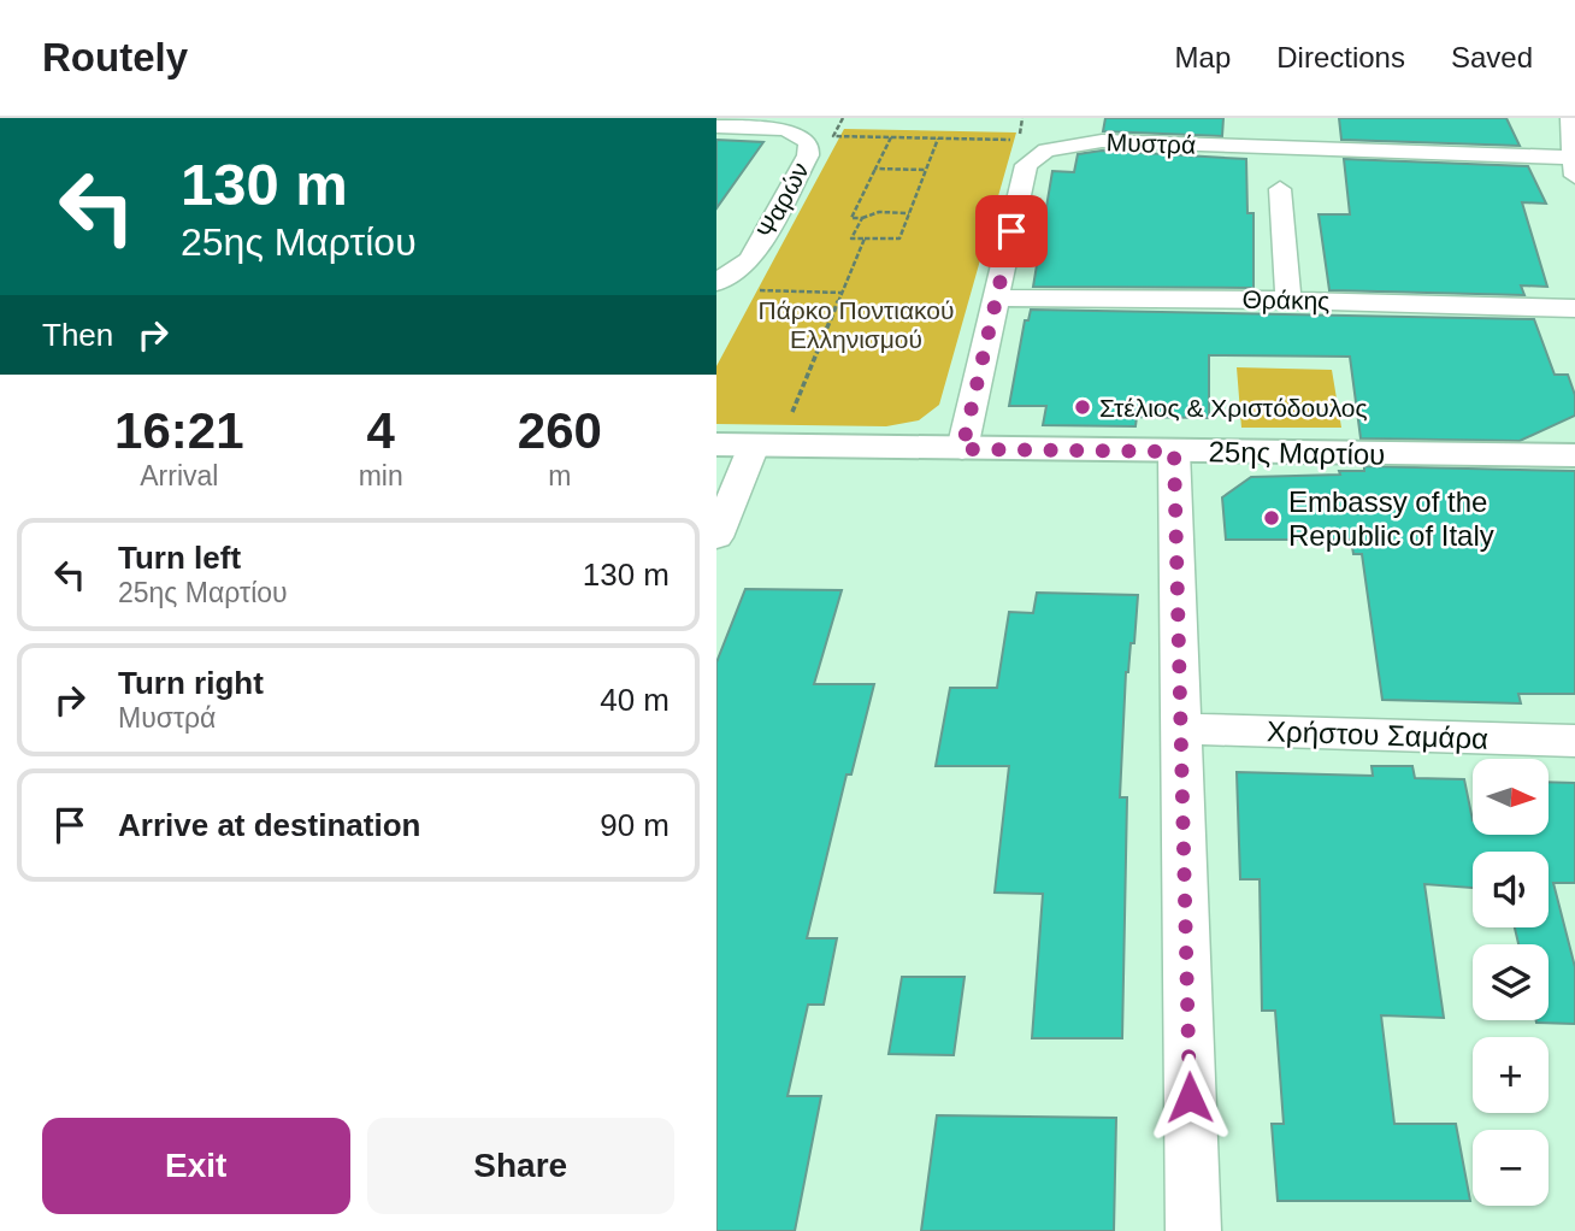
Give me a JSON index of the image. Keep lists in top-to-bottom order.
{
  "streets": {
    "street": [
      "Μυστρά",
      "Ψαρών",
      "Θράκης",
      "25ης Μαρτίου",
      "Χρήστου Σαμάρα"
    ]
  },
  "crossings": [
    ["Μυστρά", "Θράκης"],
    ["Μυστρά", "25ης Μαρτίου"]
  ],
  "parks": ["Πάρκο Ποντιακού Ελληνισμού"],
  "places": ["Στέλιος & Χριστόδουλος", "Embassy of the Republic of Italy"],
  "north": "right",
  "page": {
    "header": "Routely",
    "nav": ["Map", "Directions", "Saved"],
    "turn": ["130 m", "25ης Μαρτίου"],
    "then": "Then",
    "eta": [
      "16:21",
      "Arrival",
      "4",
      "min",
      "260",
      "m"
    ],
    "list": [
      {
        "name": "Turn left",
        "note": "25ης Μαρτίου",
        "value": "130 m"
      },
      {
        "name": "Turn right",
        "note": "Μυστρά",
        "value": "40 m"
      },
      {
        "name": "Arrive at destination",
        "value": "90 m"
      }
    ],
    "map_buttons": ["+", "−"],
    "buttons": ["Exit", "Share"]
  }
}
